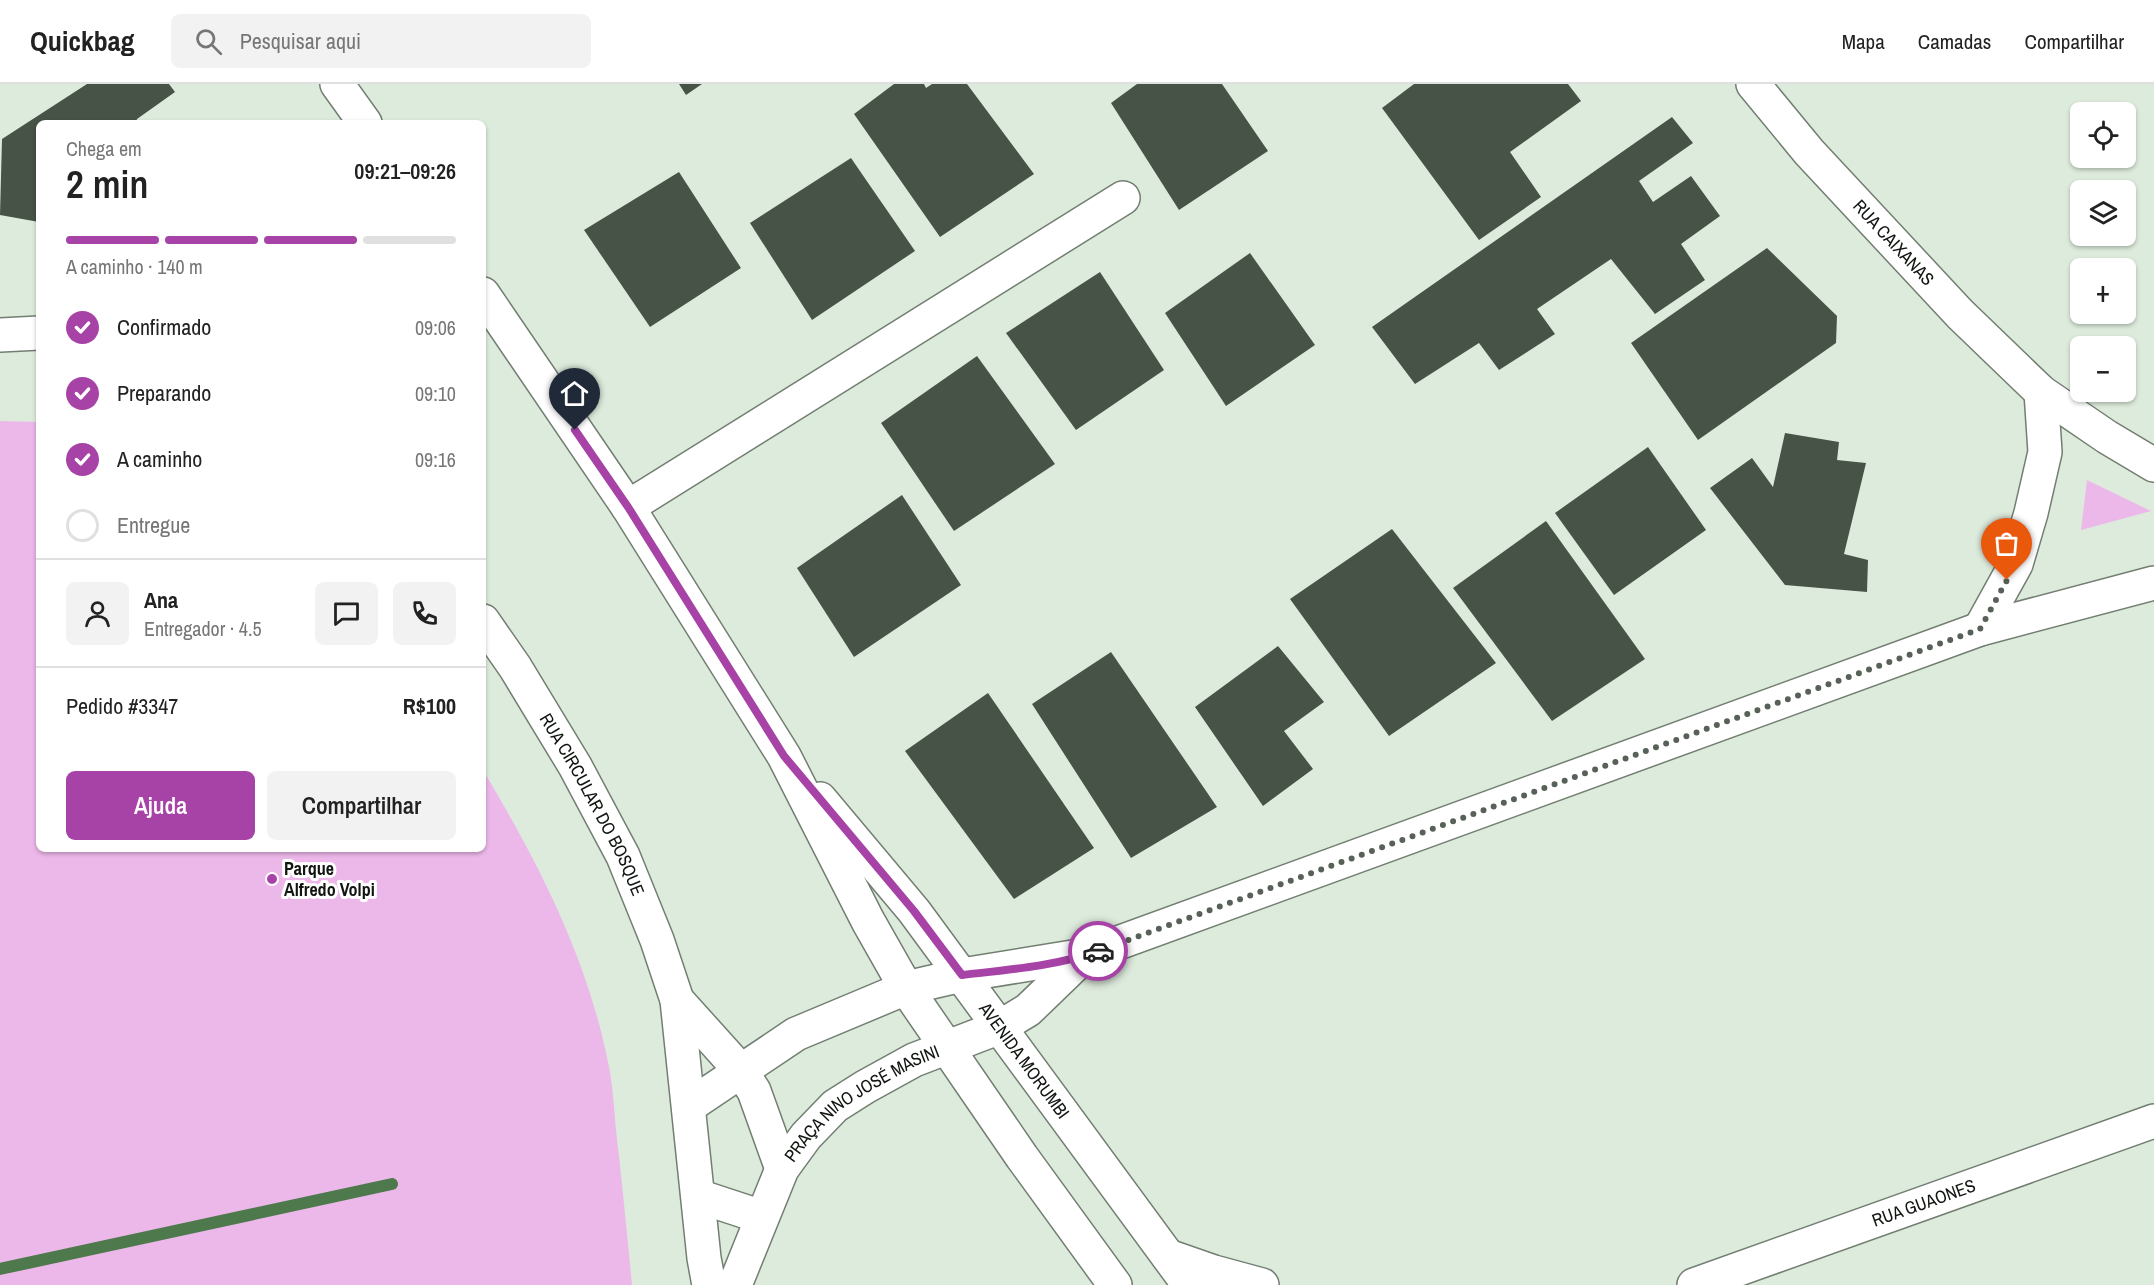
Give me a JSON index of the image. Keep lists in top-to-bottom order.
{
  "streets": {
    "street": [
      "RUA CAIXANAS",
      "RUA CIRCULAR DO BOSQUE",
      "AVENIDA MORUMBI",
      "PRAÇA NINO JOSÉ MASINI",
      "RUA GUAONES"
    ]
  },
  "crossings": [
    ["RUA CIRCULAR DO BOSQUE", "PRAÇA NINO JOSÉ MASINI"],
    ["AVENIDA MORUMBI", "PRAÇA NINO JOSÉ MASINI"]
  ],
  "places": ["Parque Alfredo Volpi"],
  "page": {
    "header": "Quickbag",
    "search": "Pesquisar aqui",
    "nav": ["Mapa", "Camadas", "Compartilhar"],
    "map_buttons": ["+", "−"],
    "heading": ["2 min", "Chega em", "09:21–09:26"],
    "panel": [
      "Ana",
      "Entregador · 4.5",
      "Pedido #3347",
      "R$100"
    ],
    "bar": "A caminho · 140 m",
    "list": [
      ["Confirmado", "09:06"],
      ["Preparando", "09:10"],
      ["A caminho", "09:16"],
      "Entregue"
    ],
    "buttons": ["Ajuda", "Compartilhar"]
  }
}
